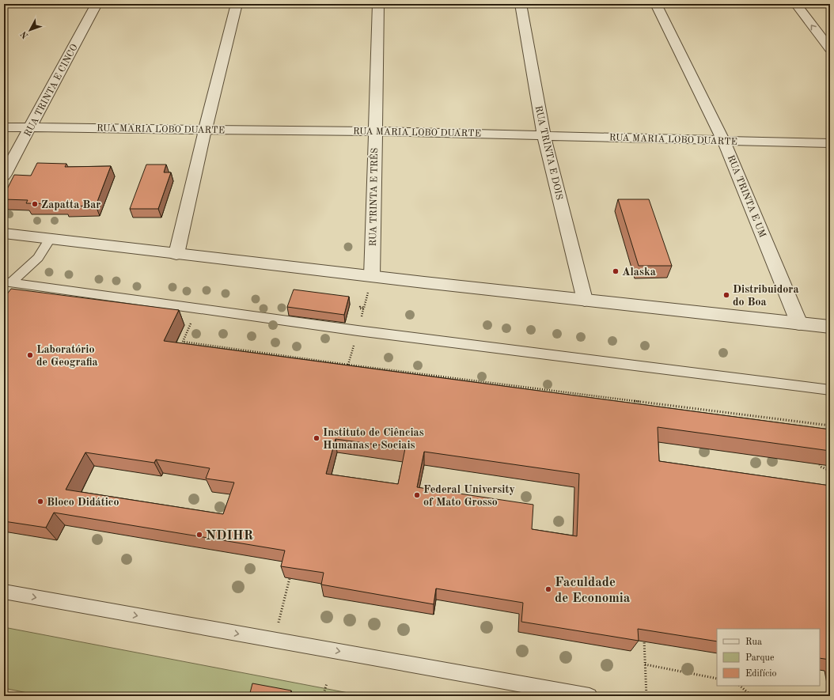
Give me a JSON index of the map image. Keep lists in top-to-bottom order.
{
  "streets": {
    "street": [
      "RUA TRINTA E CINCO",
      "RUA MARIA LOBO DUARTE",
      "RUA TRINTA E DOIS",
      "RUA TRINTA E UM",
      "RUA TRINTA E TRÊS"
    ]
  },
  "crossings": [
    ["RUA TRINTA E CINCO", "RUA MARIA LOBO DUARTE"],
    ["RUA MARIA LOBO DUARTE", "RUA TRINTA E DOIS"],
    ["RUA MARIA LOBO DUARTE", "RUA TRINTA E UM"],
    ["RUA MARIA LOBO DUARTE", "RUA TRINTA E TRÊS"]
  ],
  "places": [
    "Zapatta Bar",
    "Alaska",
    "Distribuidora do Boa",
    "Laboratório de Geografia",
    "Instituto de Ciências Humanas e Sociais",
    "Federal University of Mato Grosso",
    "Bloco Didático",
    "NDIHR",
    "Faculdade de Economia"
  ],
  "legend": ["Rua", "Parque", "Edifício"],
  "north": "bottom left"
}
